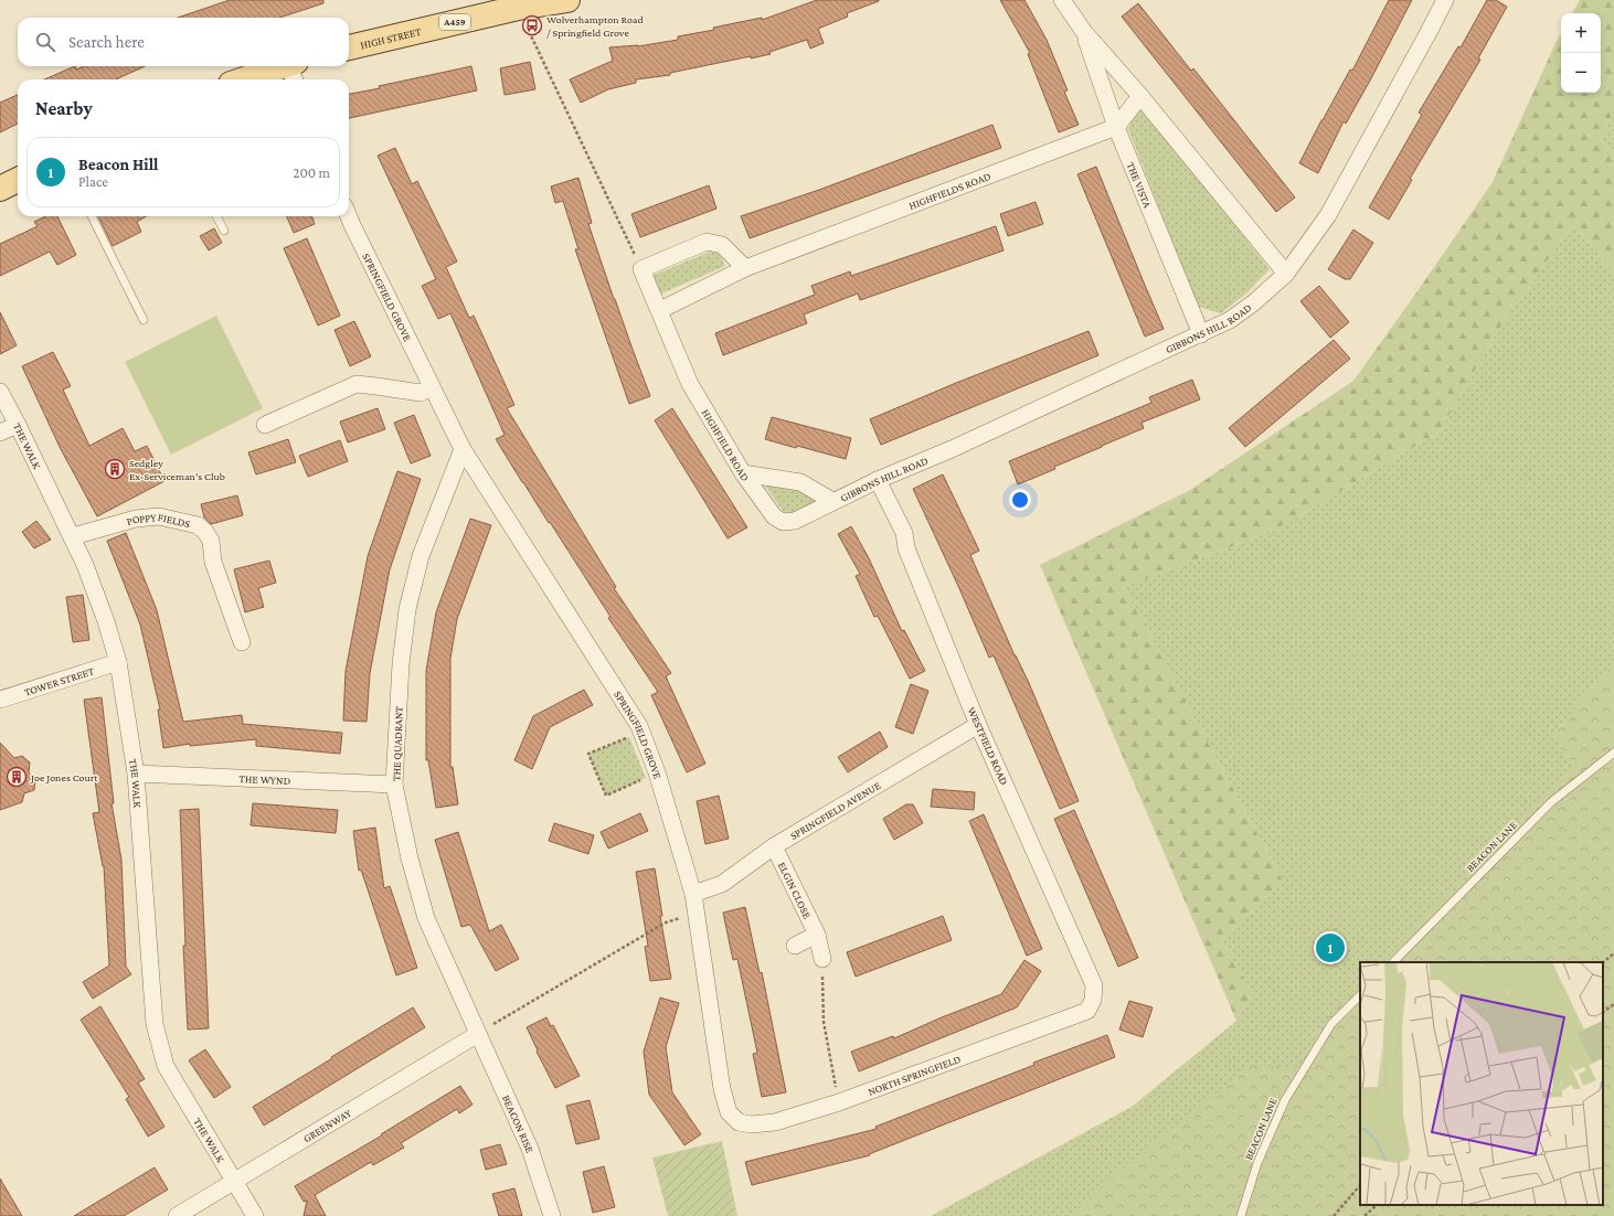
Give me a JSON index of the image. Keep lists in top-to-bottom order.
{
  "streets": {
    "main road": ["A459", "HIGH STREET"],
    "street": [
      "THE VISTA",
      "HIGHFIELDS ROAD",
      "SPRINGFIELD GROVE",
      "GIBBONS HILL ROAD",
      "HIGHFIELD ROAD",
      "THE WALK",
      "POPPY FIELDS",
      "TOWER STREET",
      "THE QUADRANT",
      "WESTFIELD ROAD",
      "THE WYND",
      "SPRINGFIELD AVENUE",
      "ELGIN CLOSE",
      "NORTH SPRINGFIELD",
      "BEACON RISE",
      "GREENWAY"
    ],
    "lane": ["BEACON LANE"]
  },
  "crossings": [
    ["THE VISTA", "HIGHFIELDS ROAD"],
    ["THE VISTA", "GIBBONS HILL ROAD"],
    ["HIGHFIELDS ROAD", "HIGHFIELD ROAD"],
    ["SPRINGFIELD GROVE", "THE QUADRANT"],
    ["SPRINGFIELD GROVE", "SPRINGFIELD AVENUE"],
    ["SPRINGFIELD GROVE", "NORTH SPRINGFIELD"],
    ["GIBBONS HILL ROAD", "HIGHFIELD ROAD"],
    ["GIBBONS HILL ROAD", "WESTFIELD ROAD"],
    ["THE WALK", "POPPY FIELDS"],
    ["THE WALK", "TOWER STREET"],
    ["THE WALK", "THE WYND"],
    ["THE WALK", "GREENWAY"],
    ["THE QUADRANT", "THE WYND"],
    ["THE QUADRANT", "BEACON RISE"],
    ["THE QUADRANT", "GREENWAY"],
    ["WESTFIELD ROAD", "SPRINGFIELD AVENUE"],
    ["WESTFIELD ROAD", "NORTH SPRINGFIELD"],
    ["SPRINGFIELD AVENUE", "ELGIN CLOSE"],
    ["BEACON RISE", "GREENWAY"]
  ],
  "places": {
    "bus stop": ["Wolverhampton Road / Springfield Grove"],
    "building": ["Sedgley Ex-Serviceman's Club", "Joe Jones Court"]
  },
  "page": {
    "map_buttons": ["+", "−"],
    "search": "Search here",
    "heading": "Nearby",
    "list": [
      {
        "mark": "1",
        "name": "Beacon Hill",
        "note": "Place",
        "value": "200 m"
      }
    ],
    "pins": "1"
  }
}
